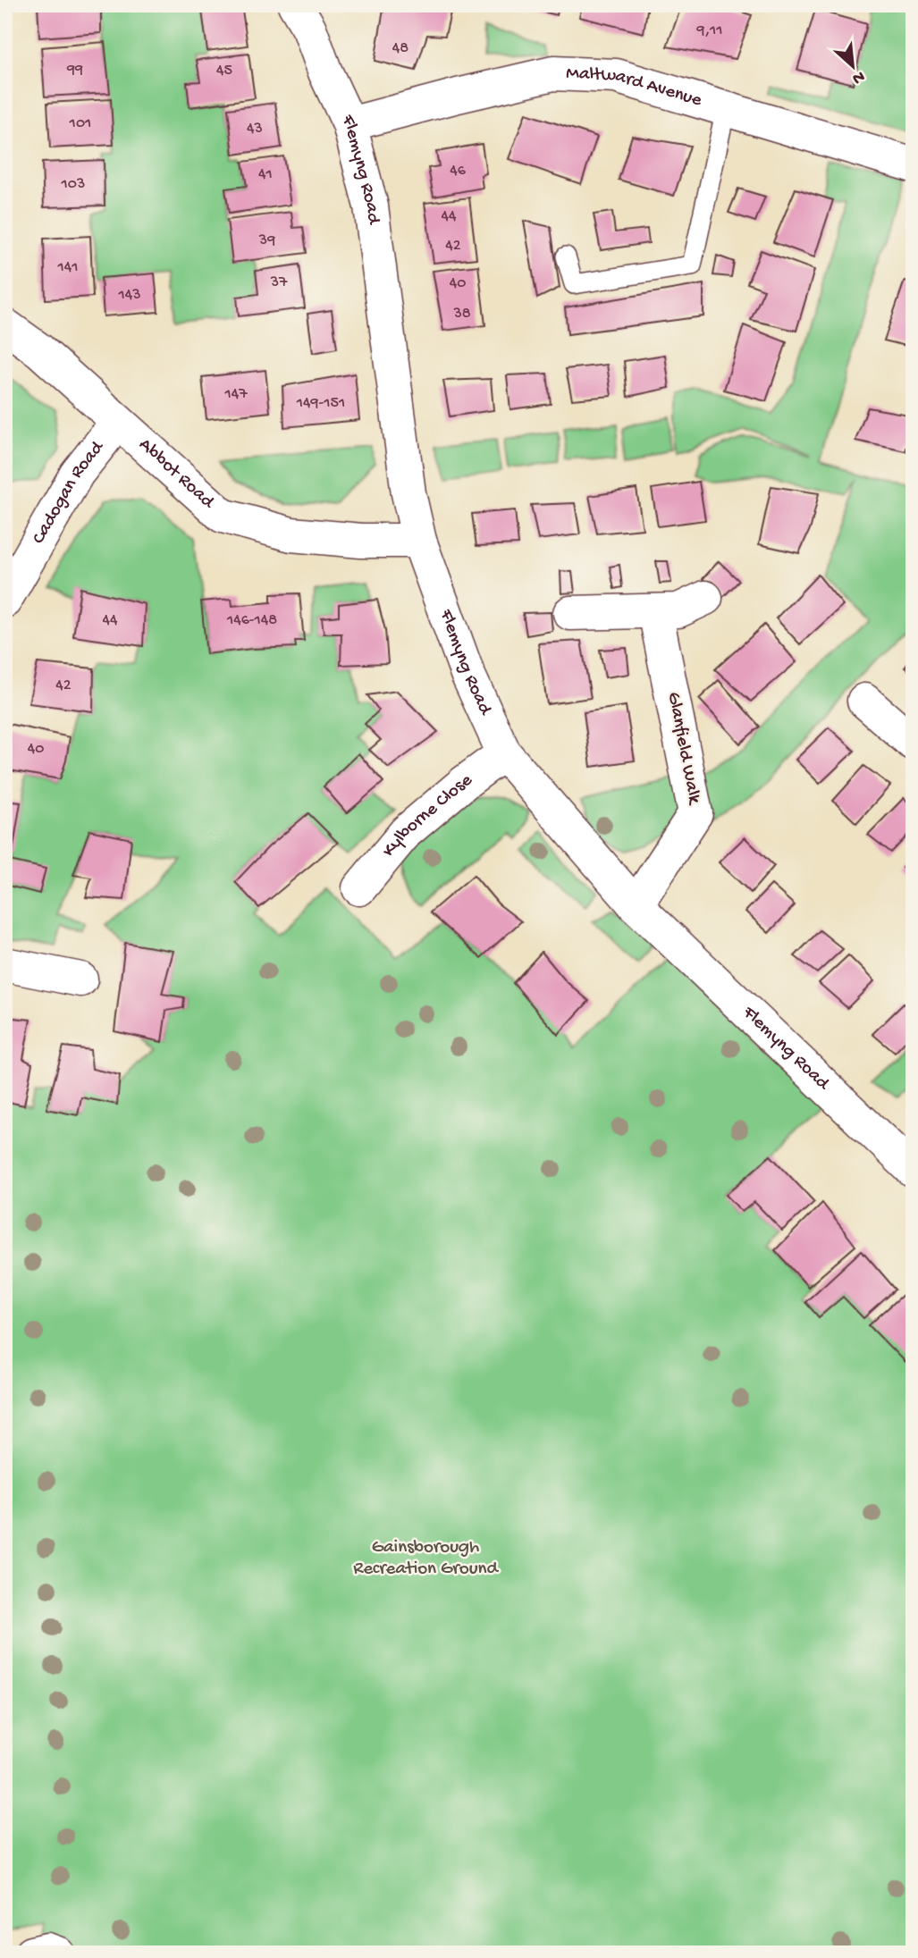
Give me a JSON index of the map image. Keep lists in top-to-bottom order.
{
  "streets": {
    "street": [
      "Maltward Avenue",
      "Flemyng Road",
      "Abbot Road",
      "Cadogan Road",
      "Glanfield Walk",
      "Kylborne Close"
    ]
  },
  "crossings": [
    ["Maltward Avenue", "Flemyng Road"],
    ["Flemyng Road", "Abbot Road"],
    ["Flemyng Road", "Glanfield Walk"],
    ["Flemyng Road", "Kylborne Close"],
    ["Abbot Road", "Cadogan Road"]
  ],
  "parks": ["Gainsborough Recreation Ground"],
  "house_numbers": [
    "9,11",
    "48",
    "99",
    "45",
    "101",
    "43",
    "46",
    "41",
    "103",
    "44",
    "39",
    "42",
    "141",
    "37",
    "40",
    "143",
    "38",
    "147",
    "149-151",
    "44",
    "146-148",
    "42",
    "40"
  ],
  "north": "bottom right"
}
